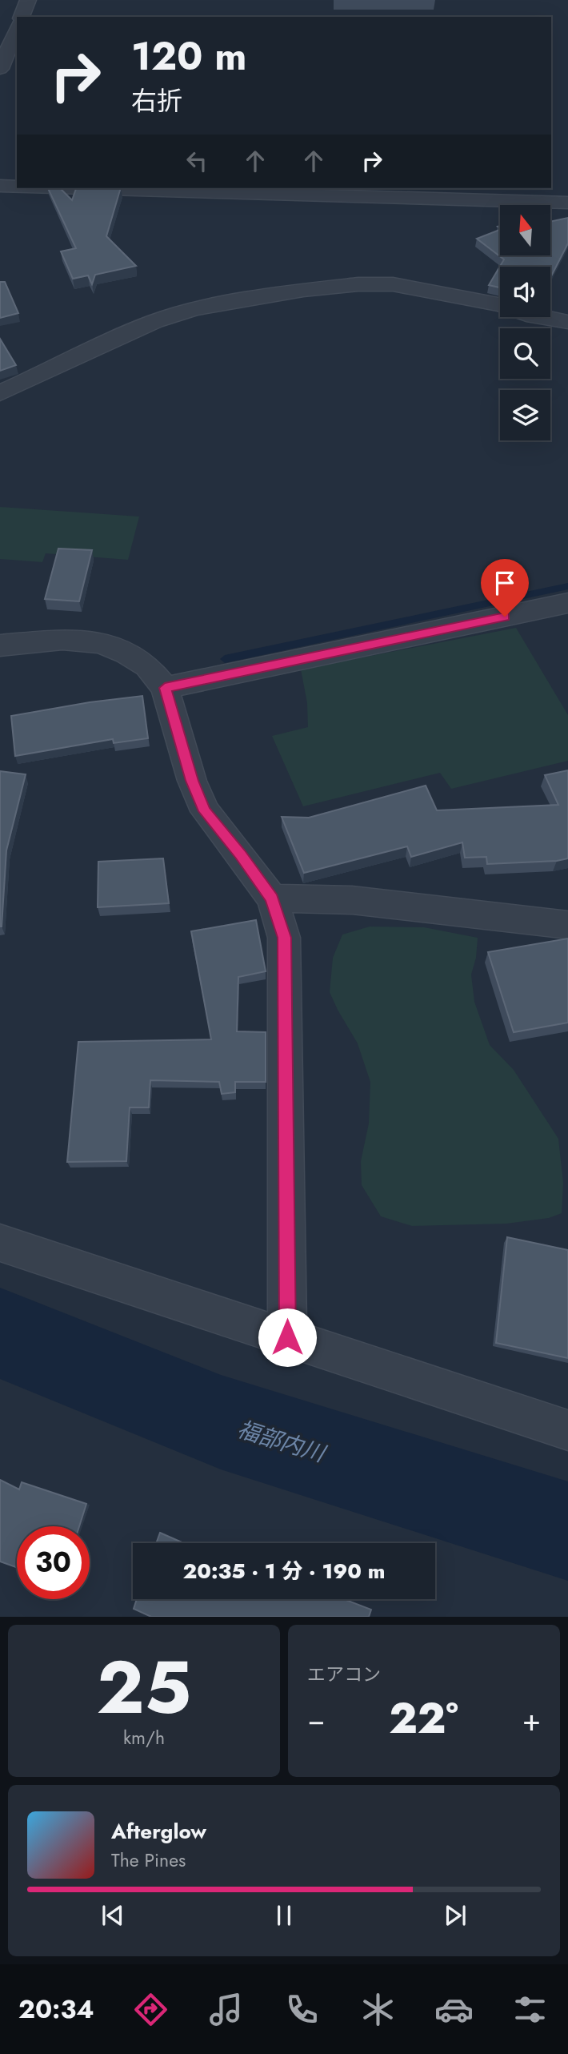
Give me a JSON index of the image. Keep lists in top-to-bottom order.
{
  "water": ["福部内川"],
  "north": "top",
  "page": {
    "turn": ["120 m", "右折"],
    "limit": "30",
    "trip": "20:35 · 1 分 · 190 m",
    "tile": [
      ["25", "km/h"],
      "エアコン"
    ],
    "heat": ["−", "22°", "+"],
    "song": ["Afterglow", "The Pines"],
    "tabs": "20:34"
  }
}
